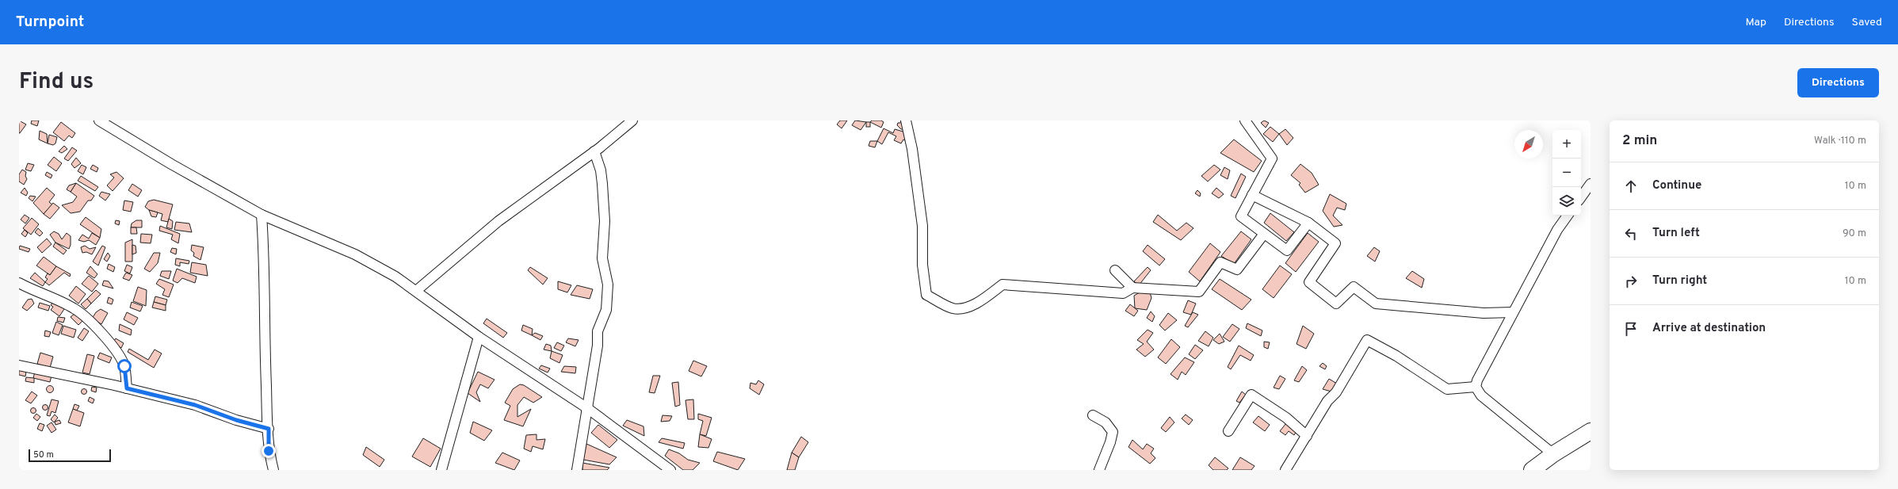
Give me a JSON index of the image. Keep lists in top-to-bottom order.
{
  "scale_bar": "50 m",
  "north": "bottom left",
  "page": {
    "header": "Turnpoint",
    "nav": ["Map", "Directions", "Saved"],
    "title": "Find us",
    "buttons": "Directions",
    "heading": ["2 min", "Walk · 110 m"],
    "map_buttons": ["+", "−"],
    "list": [
      ["Continue", "10 m"],
      ["Turn left", "90 m"],
      ["Turn right", "10 m"],
      "Arrive at destination"
    ],
    "scale": "50 m"
  }
}
